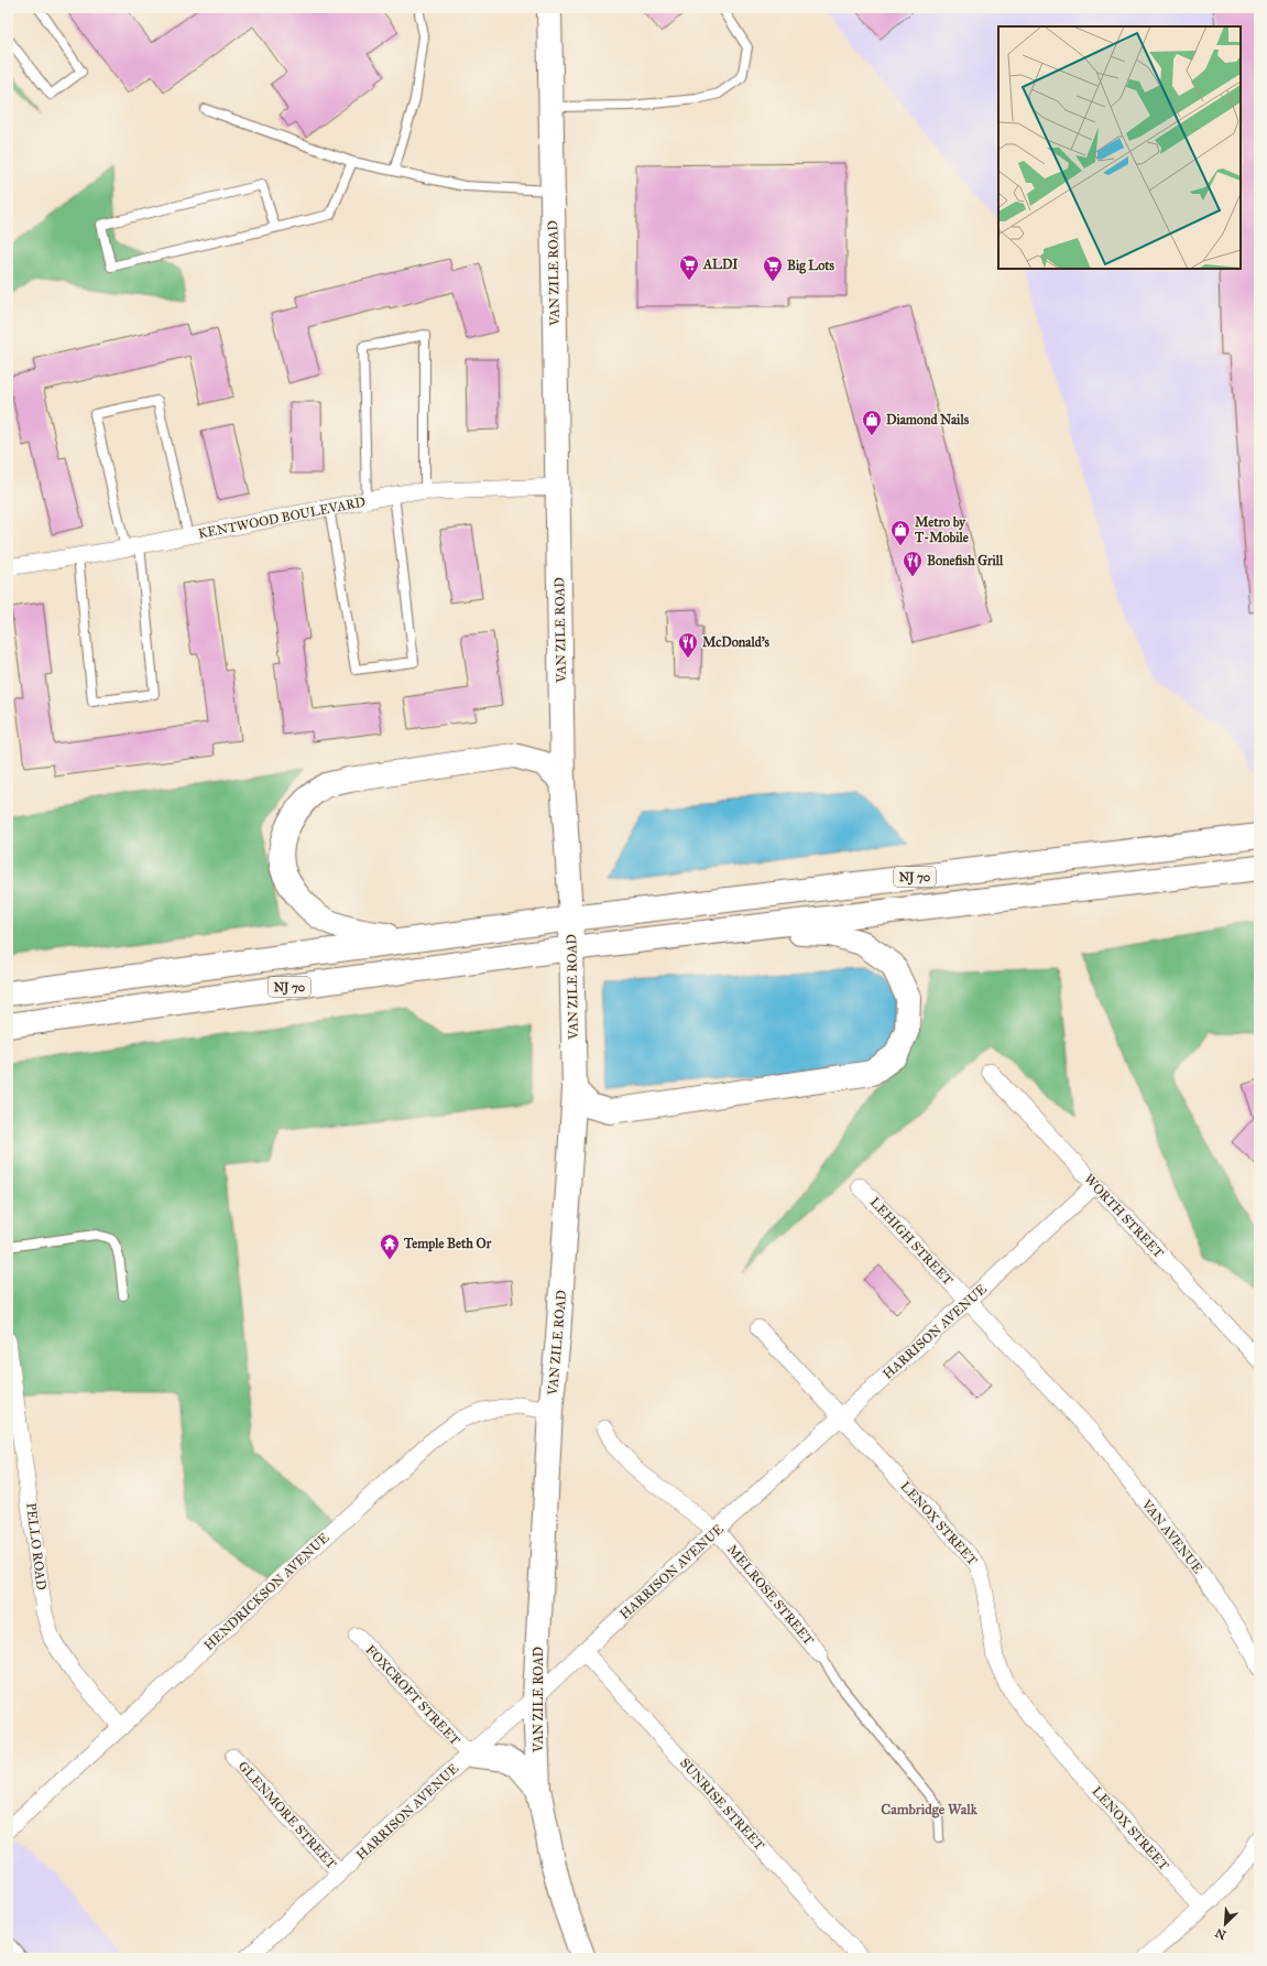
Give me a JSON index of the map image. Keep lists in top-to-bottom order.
{
  "streets": {
    "main road": ["VAN ZILE ROAD", "NJ 70"],
    "street": [
      "KENTWOOD BOULEVARD",
      "WORTH STREET",
      "LEHIGH STREET",
      "HARRISON AVENUE",
      "LENOX STREET",
      "VAN AVENUE",
      "PELLO ROAD",
      "HENDRICKSON AVENUE",
      "MELROSE STREET",
      "FOXCROFT STREET",
      "SUNRISE STREET",
      "GLENMORE STREET"
    ]
  },
  "crossings": [
    ["VAN ZILE ROAD", "KENTWOOD BOULEVARD"],
    ["VAN ZILE ROAD", "NJ 70"],
    ["VAN ZILE ROAD", "HARRISON AVENUE"],
    ["VAN ZILE ROAD", "HENDRICKSON AVENUE"],
    ["WORTH STREET", "HARRISON AVENUE"],
    ["LEHIGH STREET", "HARRISON AVENUE"],
    ["LEHIGH STREET", "VAN AVENUE"],
    ["HARRISON AVENUE", "LENOX STREET"],
    ["HARRISON AVENUE", "MELROSE STREET"],
    ["HARRISON AVENUE", "FOXCROFT STREET"],
    ["HARRISON AVENUE", "SUNRISE STREET"],
    ["HARRISON AVENUE", "GLENMORE STREET"],
    ["PELLO ROAD", "HENDRICKSON AVENUE"]
  ],
  "districts": ["Cambridge Walk"],
  "places": {
    "supermarket": ["ALDI", "Big Lots"],
    "shop": ["Diamond Nails", "Metro by T-Mobile"],
    "restaurant": ["Bonefish Grill", "McDonald's"],
    "temple": ["Temple Beth Or"]
  },
  "north": "bottom left"
}
